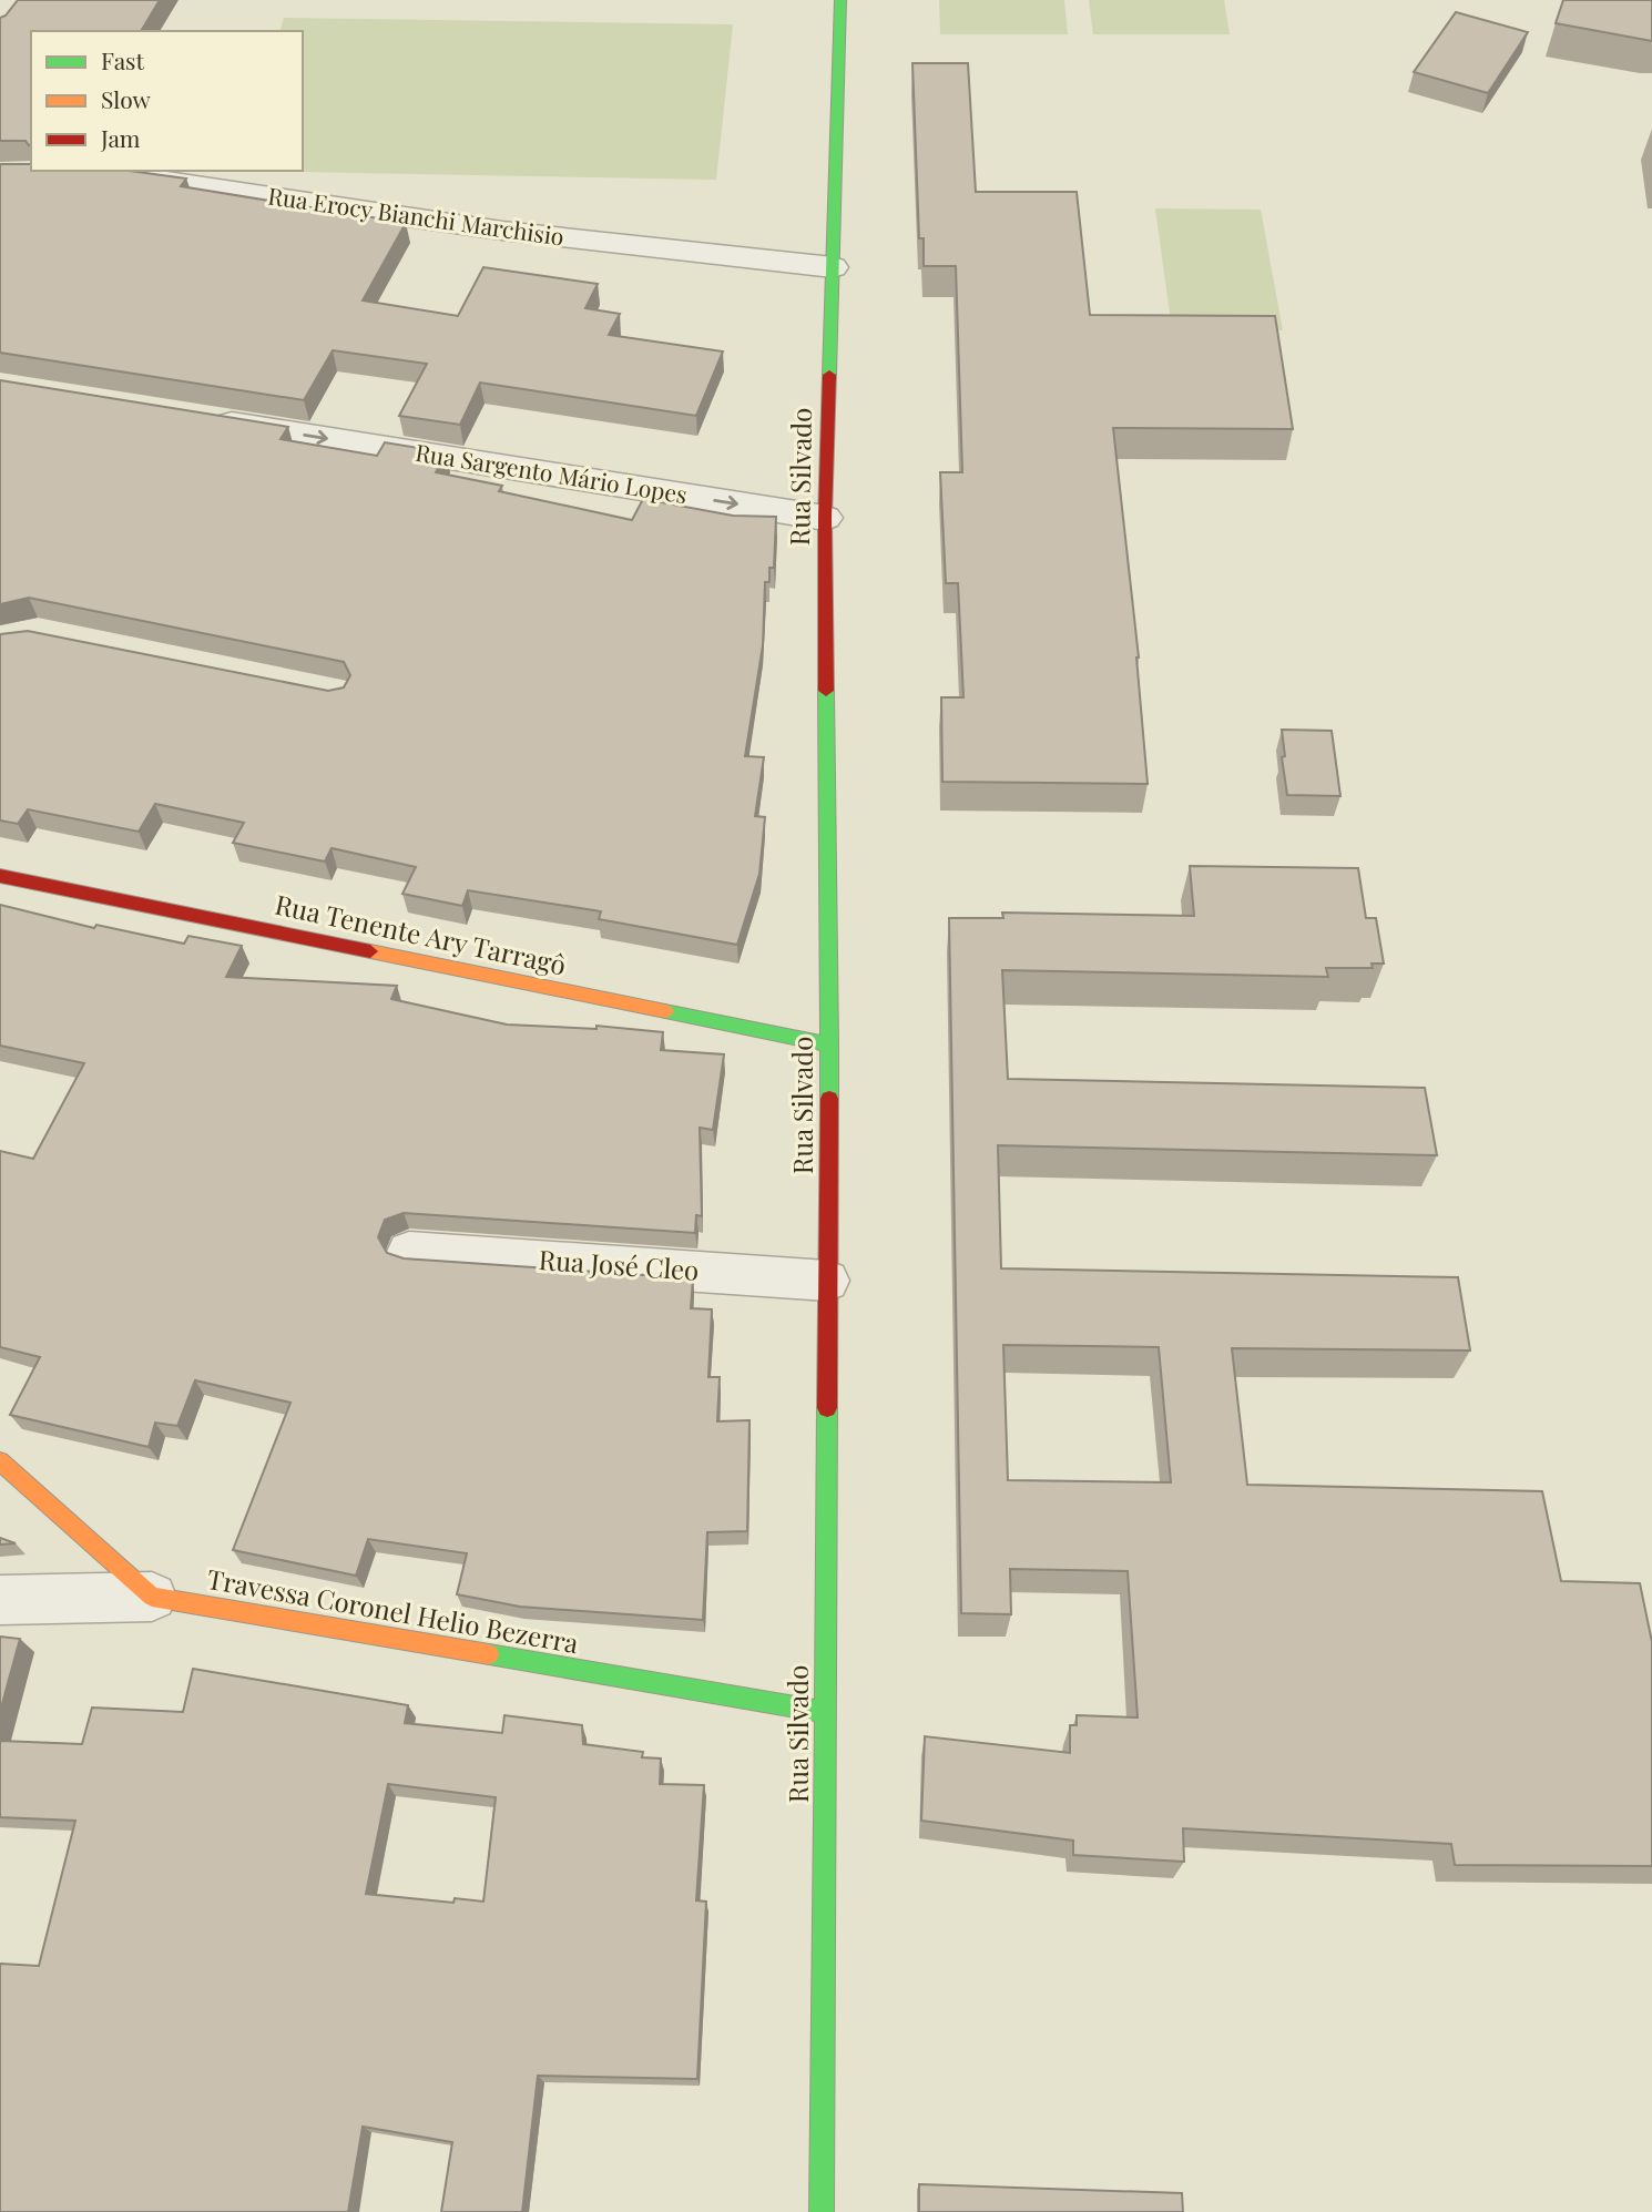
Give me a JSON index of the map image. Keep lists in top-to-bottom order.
{
  "streets": {
    "street": [
      "Rua Erocy Bianchi Marchisio",
      "Rua Sargento Mário Lopes",
      "Rua Silvado",
      "Rua Tenente Ary Tarragô",
      "Rua José Cleo",
      "Travessa Coronel Helio Bezerra"
    ]
  },
  "crossings": [
    ["Rua Erocy Bianchi Marchisio", "Rua Silvado"],
    ["Rua Sargento Mário Lopes", "Rua Silvado"],
    ["Rua Silvado", "Rua Tenente Ary Tarragô"],
    ["Rua Silvado", "Rua José Cleo"],
    ["Rua Silvado", "Travessa Coronel Helio Bezerra"]
  ],
  "one_way": ["Rua Sargento Mário Lopes"],
  "legend": ["Fast", "Slow", "Jam"]
}
